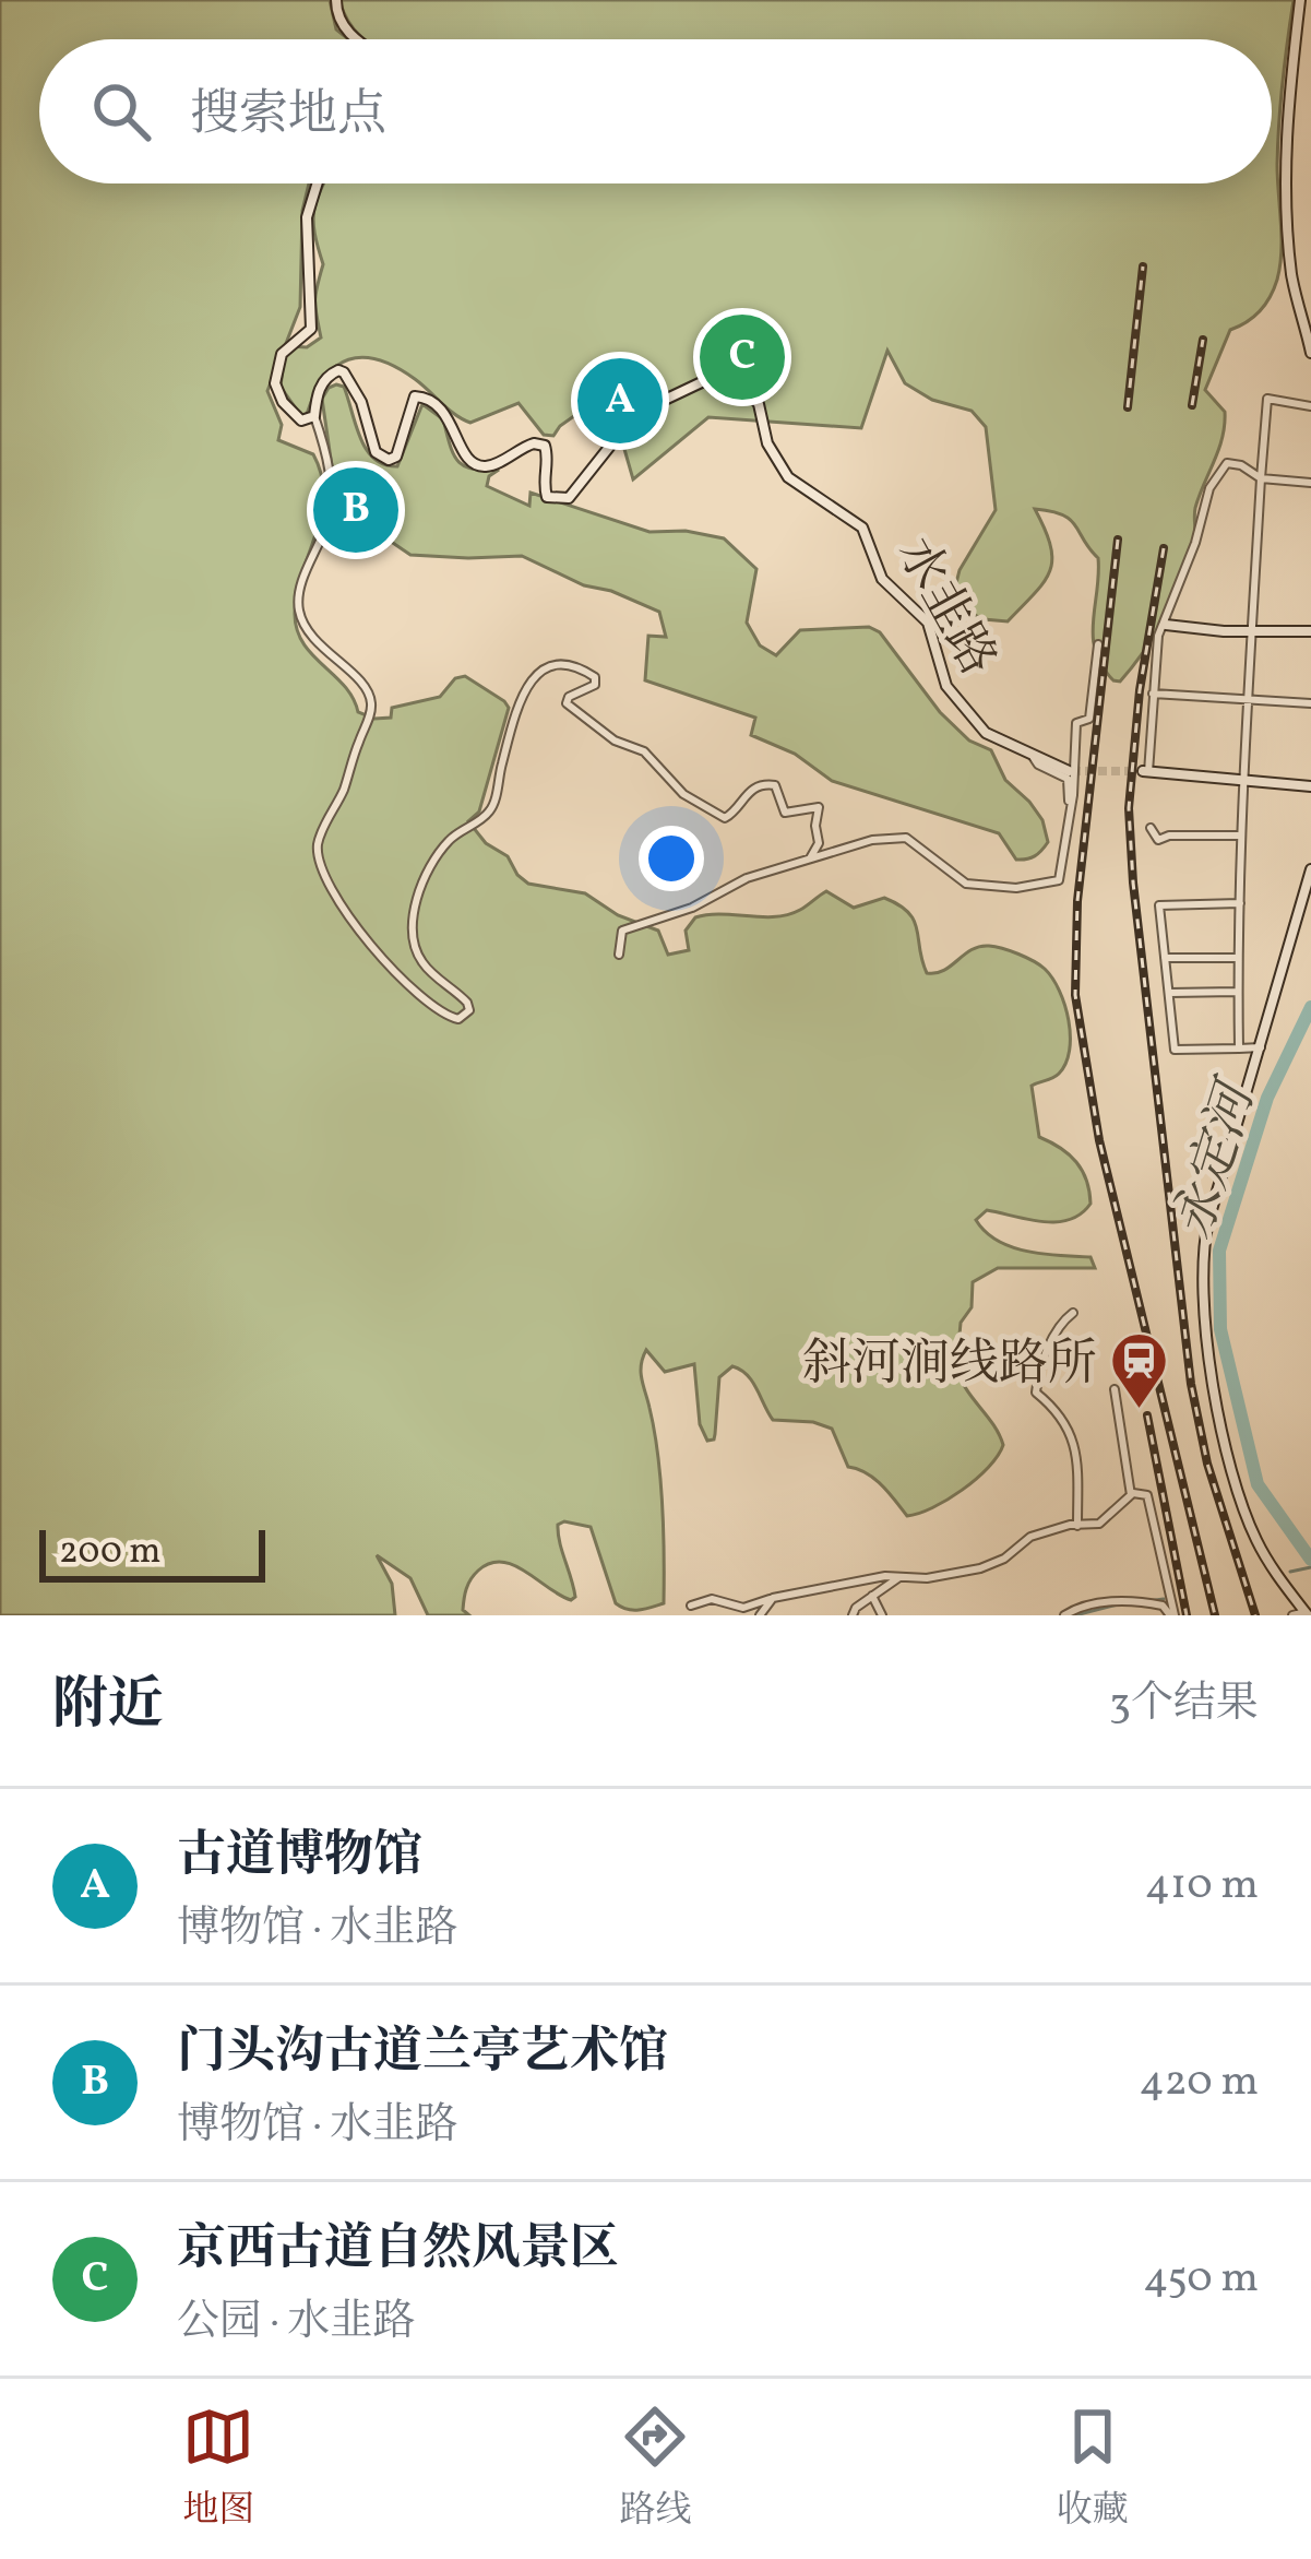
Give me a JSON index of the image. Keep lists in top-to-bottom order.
{
  "streets": {
    "street": ["水韭路"]
  },
  "water": ["永定河"],
  "places": {
    "station": ["斜河涧线路所"]
  },
  "scale_bar": "200 m",
  "page": {
    "search": "搜索地点",
    "pins": ["C", "A", "B"],
    "scale": "200 m",
    "heading": ["附近", "3个结果"],
    "list": [
      {
        "mark": "A",
        "name": "古道博物馆",
        "note": "博物馆 · 水韭路",
        "value": "410 m"
      },
      {
        "mark": "B",
        "name": "门头沟古道兰亭艺术馆",
        "note": "博物馆 · 水韭路",
        "value": "420 m"
      },
      {
        "mark": "C",
        "name": "京西古道自然风景区",
        "note": "公园 · 水韭路",
        "value": "450 m"
      }
    ],
    "nav": ["地图", "路线", "收藏"]
  }
}
